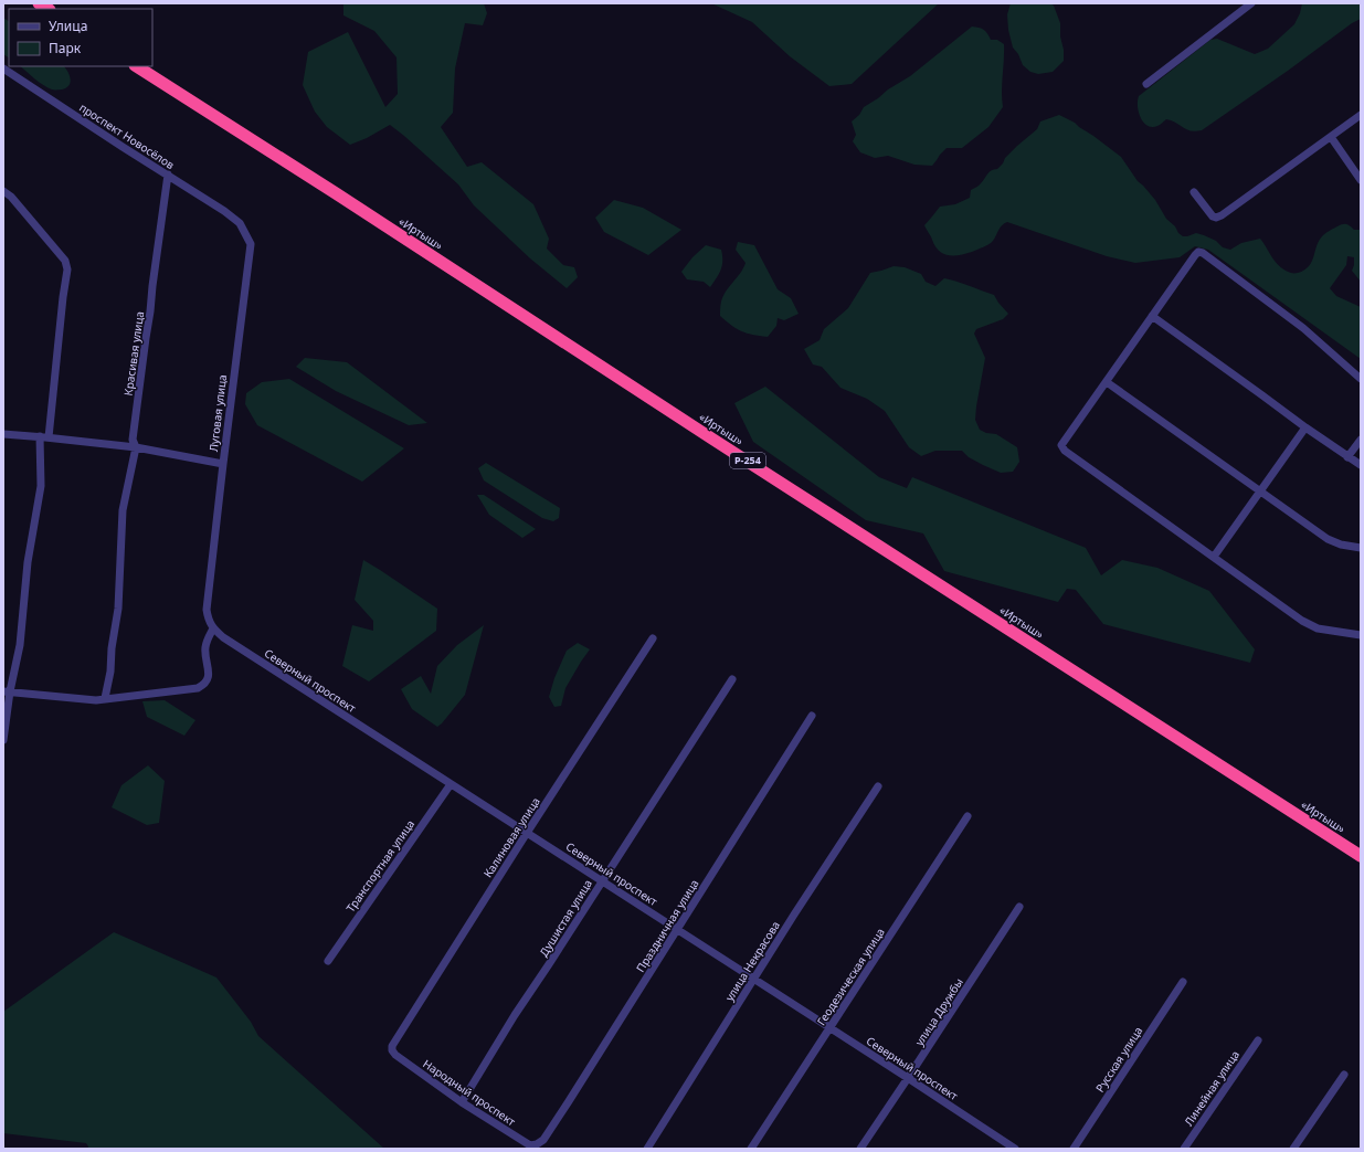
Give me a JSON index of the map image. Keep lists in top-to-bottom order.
{
  "streets": {
    "highway": ["«Иртыш»", "Р-254"],
    "street": [
      "проспект Новосёлов",
      "Красивая улица",
      "Луговая улица",
      "Северный проспект",
      "Калиновая улица",
      "Транспортная улица",
      "Душистая улица",
      "Праздничная улица",
      "улица Некрасова",
      "Геодезическая улица",
      "улица Дружбы",
      "Русская улица",
      "Линейная улица",
      "Народный проспект"
    ]
  },
  "crossings": [
    ["проспект Новосёлов", "Красивая улица"],
    ["проспект Новосёлов", "Луговая улица"],
    ["Луговая улица", "Северный проспект"],
    ["Северный проспект", "Калиновая улица"],
    ["Северный проспект", "Транспортная улица"],
    ["Северный проспект", "Душистая улица"],
    ["Северный проспект", "Праздничная улица"],
    ["Северный проспект", "улица Некрасова"],
    ["Северный проспект", "Геодезическая улица"],
    ["Северный проспект", "улица Дружбы"],
    ["Калиновая улица", "Народный проспект"],
    ["Душистая улица", "Народный проспект"],
    ["Праздничная улица", "Народный проспект"]
  ],
  "legend": ["Улица", "Парк"]
}
